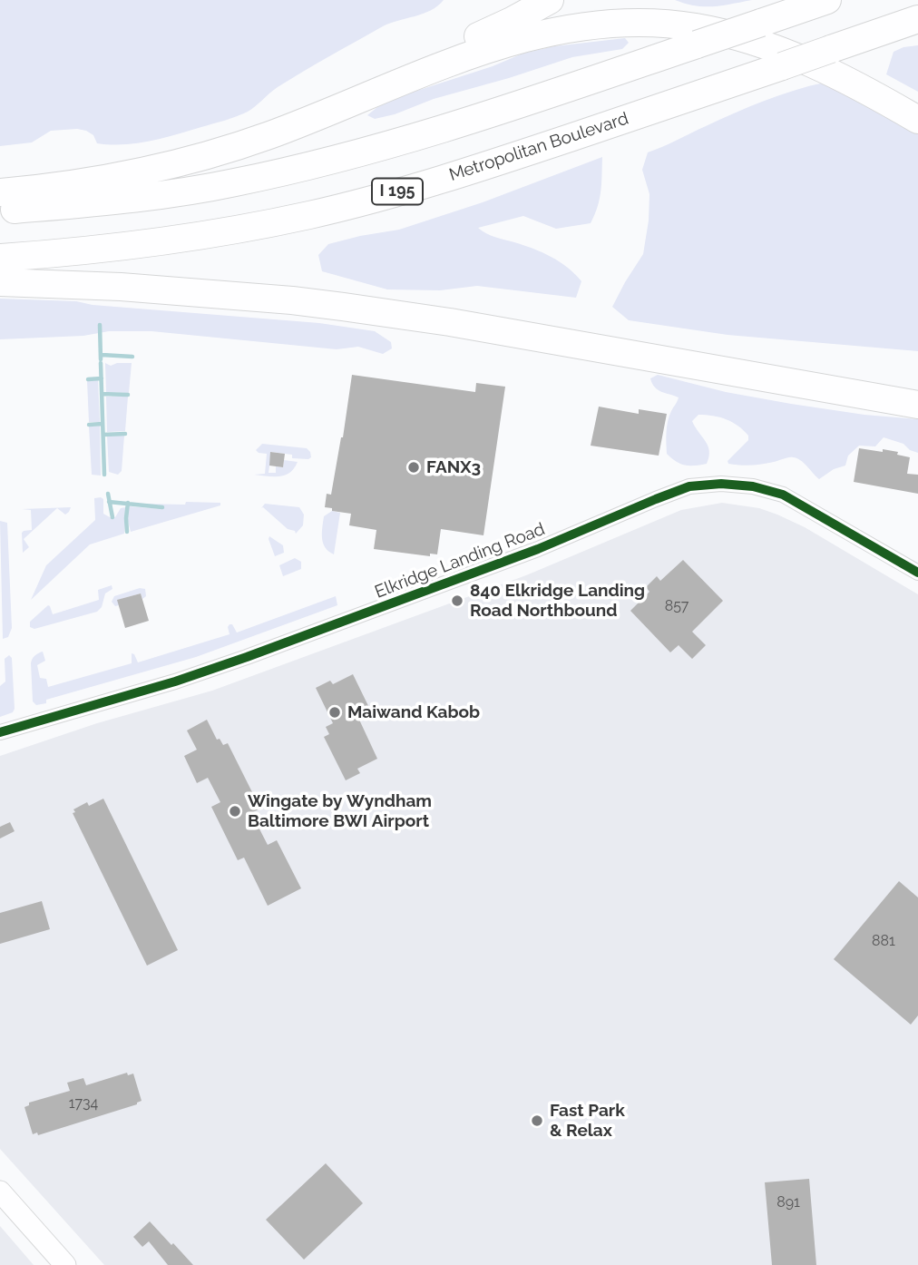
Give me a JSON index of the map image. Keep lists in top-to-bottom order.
{
  "streets": {
    "highway": ["Metropolitan Boulevard", "I 195"],
    "street": ["Elkridge Landing Road"]
  },
  "places": [
    "FANX3",
    "840 Elkridge Landing Road Northbound",
    "Maiwand Kabob",
    "Wingate by Wyndham Baltimore BWI Airport",
    "Fast Park & Relax"
  ],
  "house_numbers": [
    "857",
    "881",
    "1734",
    "891"
  ]
}
